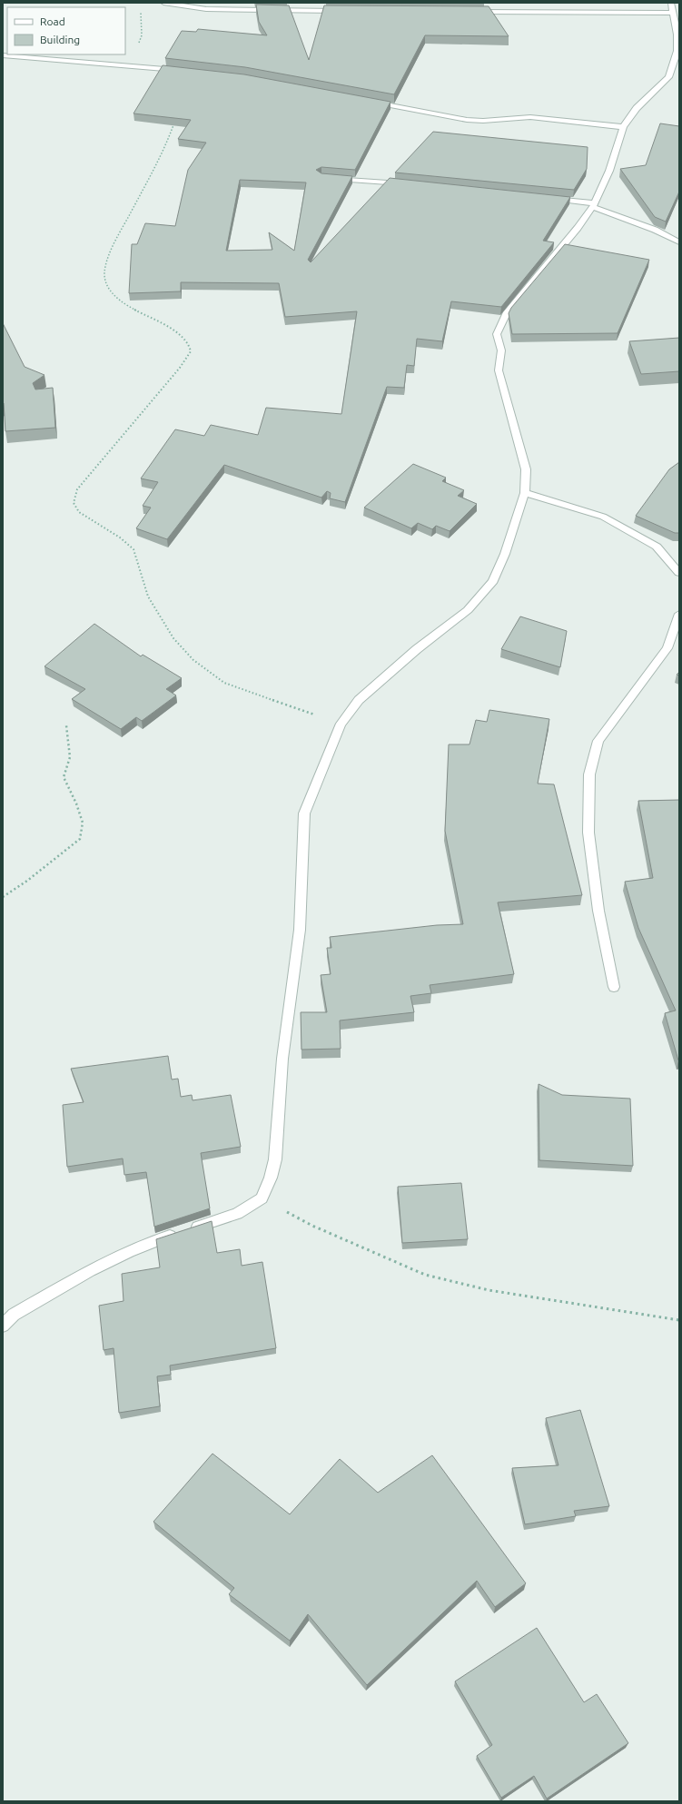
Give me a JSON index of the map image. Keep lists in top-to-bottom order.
{
  "legend": ["Road", "Building"]
}
